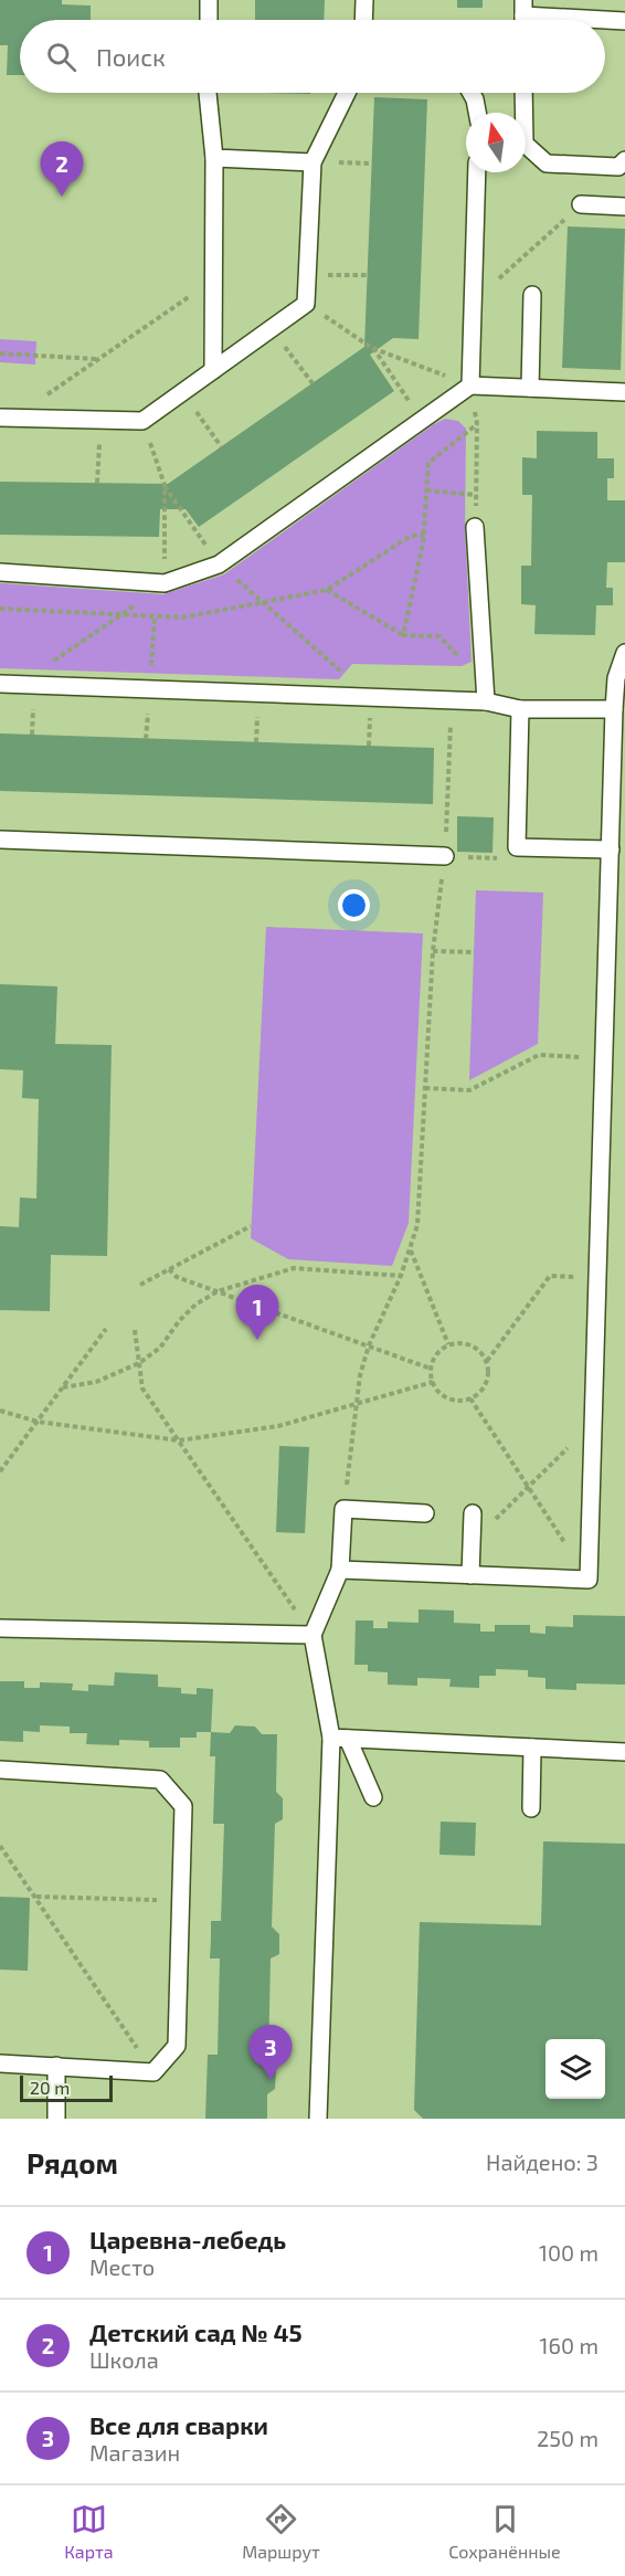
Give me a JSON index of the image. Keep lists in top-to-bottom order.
{
  "scale_bar": "20 m",
  "north": "top",
  "page": {
    "search": "Поиск",
    "pins": ["2", "1", "3"],
    "scale": "20 m",
    "heading": ["Рядом", "Найдено: 3"],
    "list": [
      {
        "mark": "1",
        "name": "Царевна-лебедь",
        "note": "Место",
        "value": "100 m"
      },
      {
        "mark": "2",
        "name": "Детский сад № 45",
        "note": "Школа",
        "value": "160 m"
      },
      {
        "mark": "3",
        "name": "Все для сварки",
        "note": "Магазин",
        "value": "250 m"
      }
    ],
    "nav": ["Карта", "Маршрут", "Сохранённые"]
  }
}
